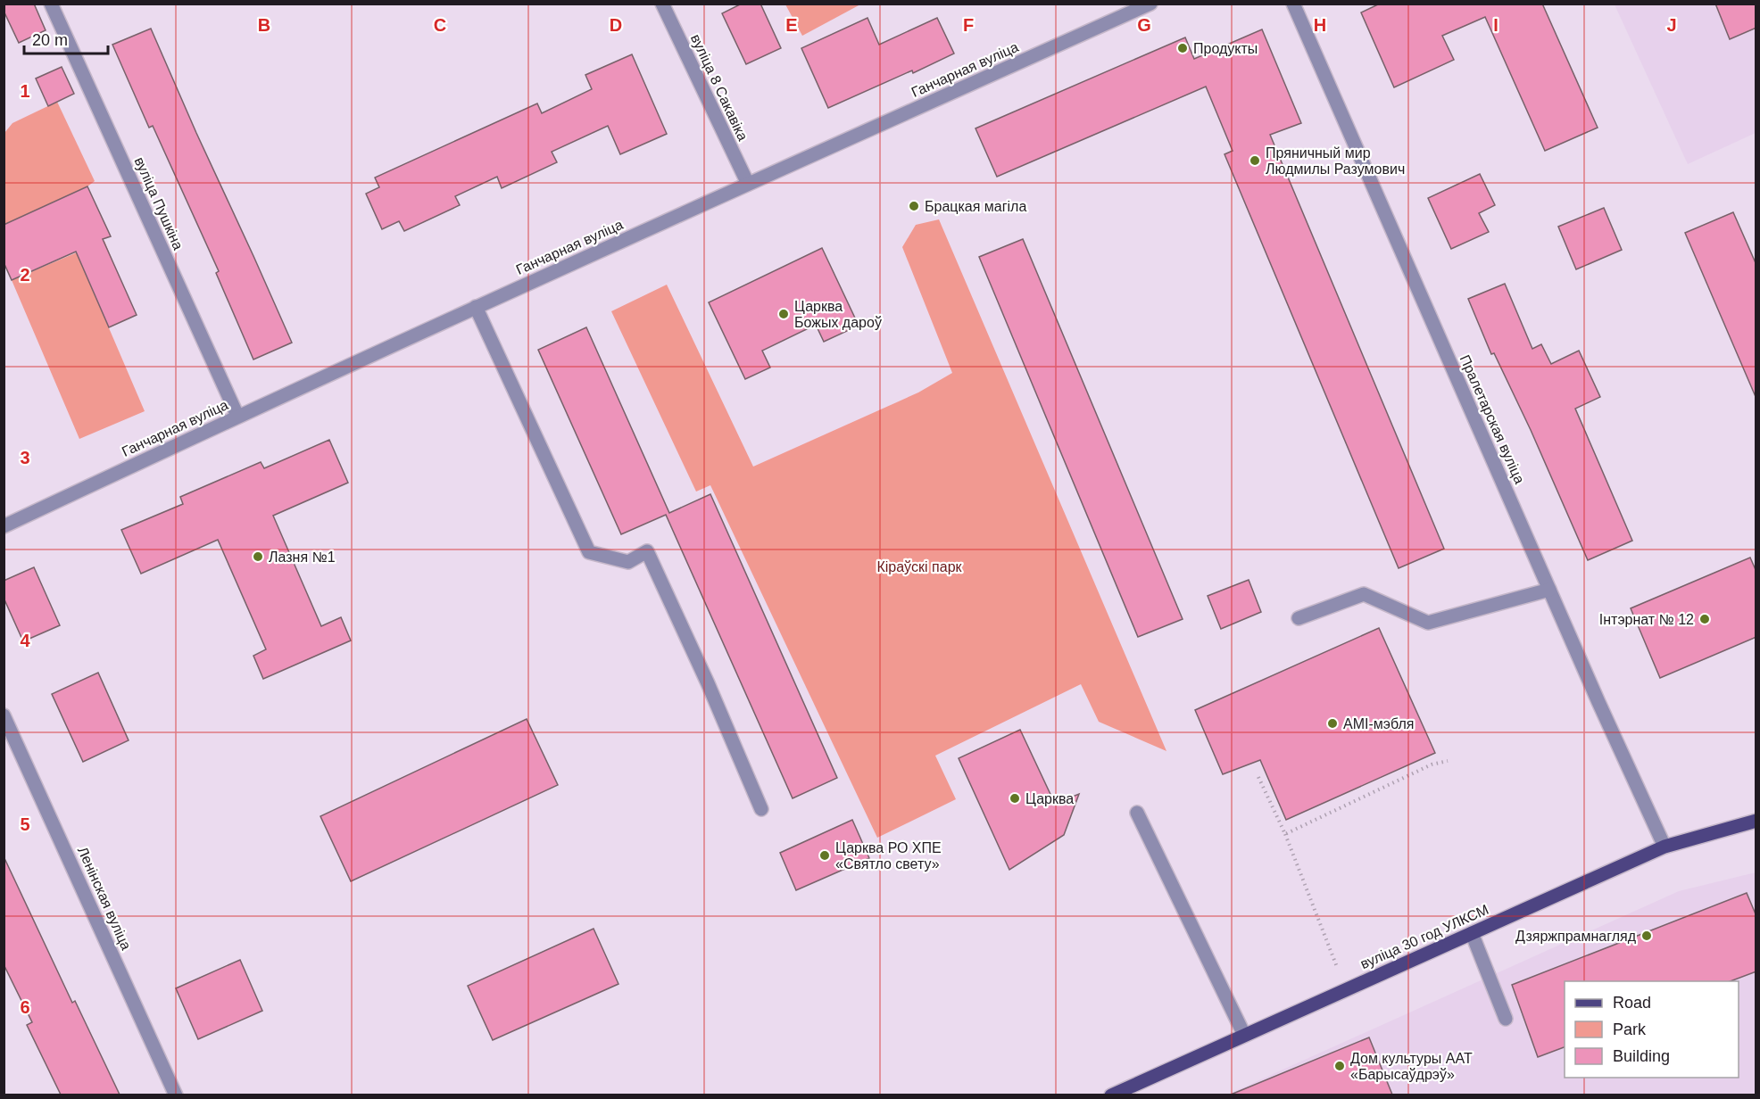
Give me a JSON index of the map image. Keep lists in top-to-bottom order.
{
  "streets": {
    "main road": ["вуліца 30 год УЛКСМ"],
    "street": [
      "Ганчарная вуліца",
      "вуліца 8 Сакавіка",
      "вуліца Пушкіна",
      "Пралетарская вуліца",
      "Ленінская вуліца"
    ]
  },
  "crossings": [
    ["Ганчарная вуліца", "вуліца 8 Сакавіка"],
    ["Ганчарная вуліца", "вуліца Пушкіна"],
    ["Пралетарская вуліца", "вуліца 30 год УЛКСМ"]
  ],
  "parks": ["Кіраўскі парк"],
  "places": [
    "Продукты",
    "Пряничный мир Людмилы Разумович",
    "Брацкая магіла",
    "Царква Божых дароў",
    "Лазня №1",
    "Інтэрнат № 12",
    "AMI-мэбля",
    "Царква",
    "Царква РО ХПЕ «Святло свету»",
    "Дзяржпрамнагляд",
    "Дом культуры ААТ «Барысаўдрэў»"
  ],
  "legend": ["Road", "Park", "Building"],
  "scale_bar": "20 m",
  "grid": {
    "columns": [
      "B",
      "C",
      "D",
      "E",
      "F",
      "G",
      "H",
      "I",
      "J"
    ],
    "rows": [
      "1",
      "2",
      "3",
      "4",
      "5",
      "6"
    ]
  }
}
